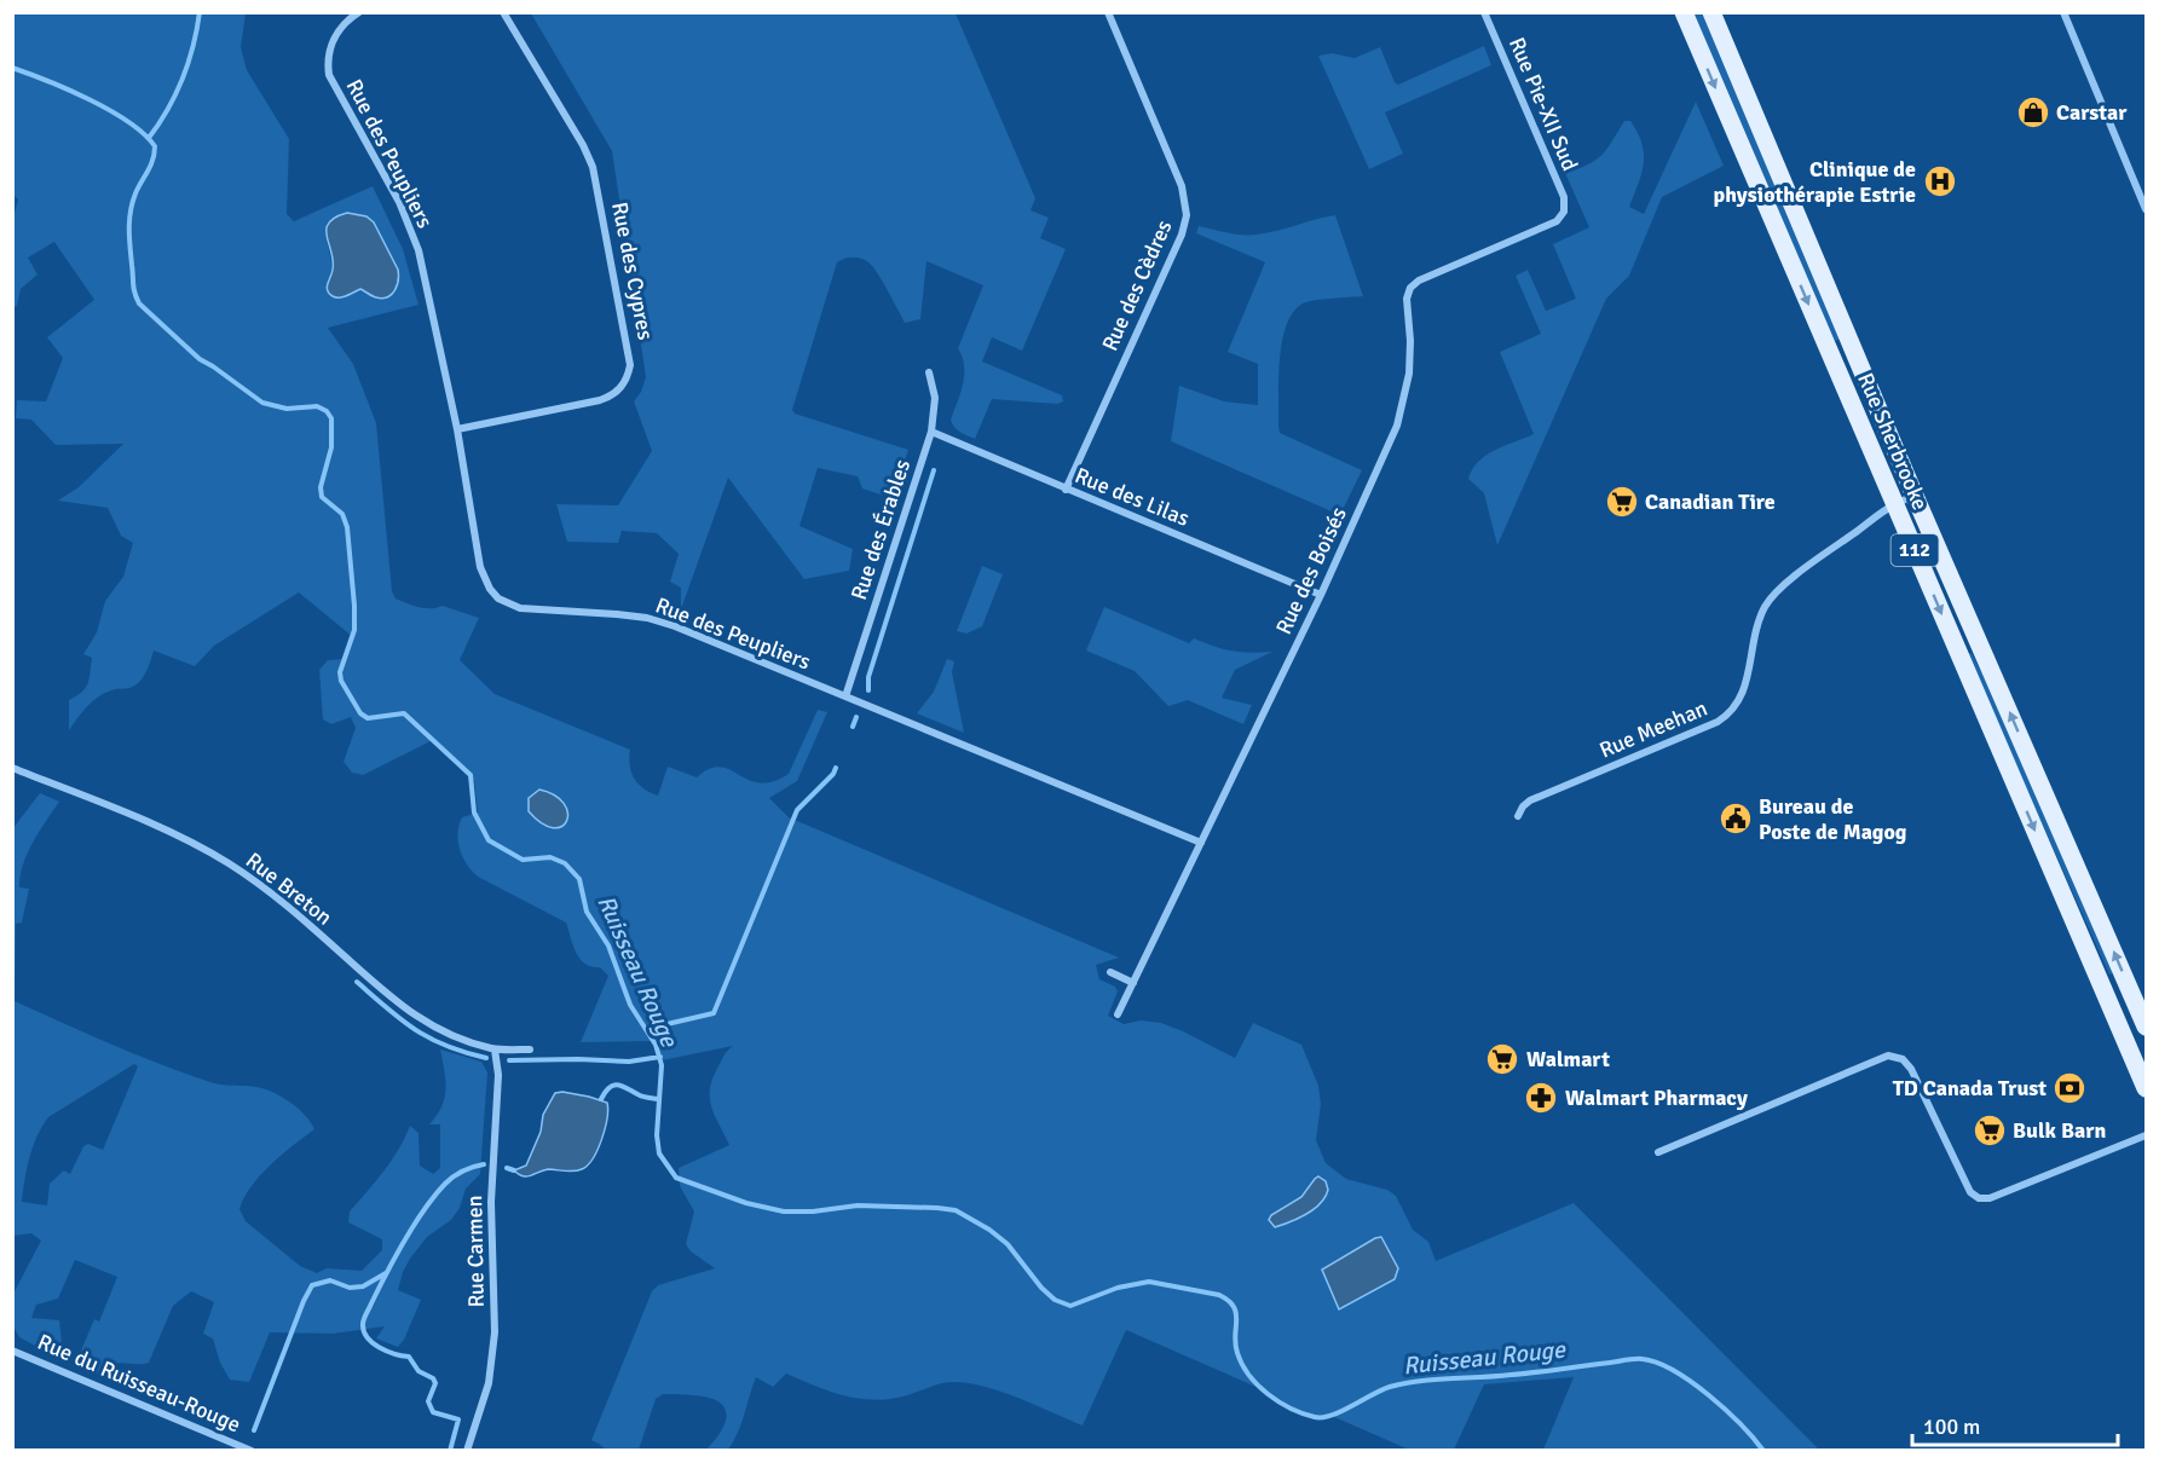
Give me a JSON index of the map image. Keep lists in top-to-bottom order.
{
  "streets": {
    "main road": ["Rue Sherbrooke", "112"],
    "street": [
      "Rue Pie-XII Sud",
      "Rue des Peupliers",
      "Rue des Cypres",
      "Rue des Cèdres",
      "Rue des Lilas",
      "Rue des Érables",
      "Rue des Boisés",
      "Rue Meehan",
      "Rue Breton",
      "Rue Carmen",
      "Rue du Ruisseau-Rouge"
    ]
  },
  "crossings": [
    ["Rue Pie-XII Sud", "Rue des Boisés"],
    ["Rue des Peupliers", "Rue des Cypres"],
    ["Rue des Peupliers", "Rue des Érables"],
    ["Rue des Peupliers", "Rue des Boisés"],
    ["Rue des Cèdres", "Rue des Lilas"],
    ["Rue Sherbrooke", "Rue Meehan"],
    ["Rue des Lilas", "Rue des Érables"],
    ["Rue des Lilas", "Rue des Boisés"],
    ["Rue Breton", "Rue Carmen"]
  ],
  "water": ["Ruisseau Rouge"],
  "places": {
    "shop": ["Carstar"],
    "hospital": ["Clinique de physiothérapie Estrie"],
    "supermarket": ["Canadian Tire", "Walmart", "Bulk Barn"],
    "public building": ["Bureau de Poste de Magog"],
    "bank": ["TD Canada Trust"],
    "pharmacy": ["Walmart Pharmacy"]
  },
  "scale_bar": "100 m"
}
